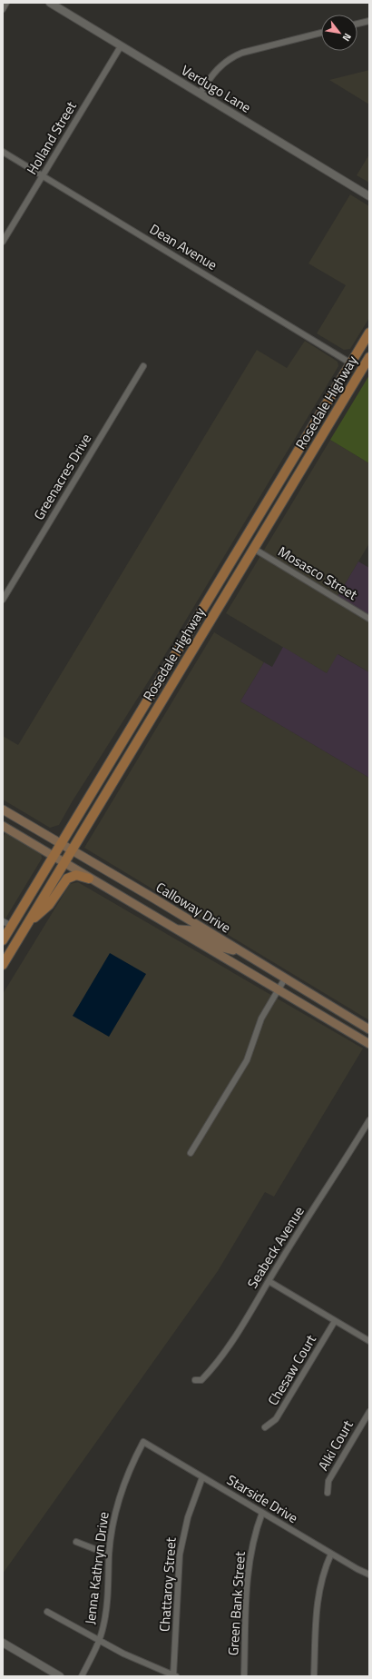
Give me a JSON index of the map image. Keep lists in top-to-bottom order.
{
  "streets": {
    "main road": ["Rosedale Highway", "Calloway Drive"],
    "street": [
      "Verdugo Lane",
      "Holland Street",
      "Dean Avenue",
      "Greenacres Drive",
      "Mosasco Street",
      "Seabeck Avenue",
      "Chesaw Court",
      "Alki Court",
      "Starside Drive",
      "Jenna Kathryn Drive",
      "Chattaroy Street",
      "Green Bank Street"
    ]
  },
  "crossings": [
    ["Verdugo Lane", "Holland Street"],
    ["Holland Street", "Dean Avenue"],
    ["Dean Avenue", "Rosedale Highway"],
    ["Rosedale Highway", "Mosasco Street"],
    ["Rosedale Highway", "Calloway Drive"],
    ["Starside Drive", "Jenna Kathryn Drive"],
    ["Starside Drive", "Chattaroy Street"],
    ["Starside Drive", "Green Bank Street"]
  ],
  "north": "bottom right"
}
